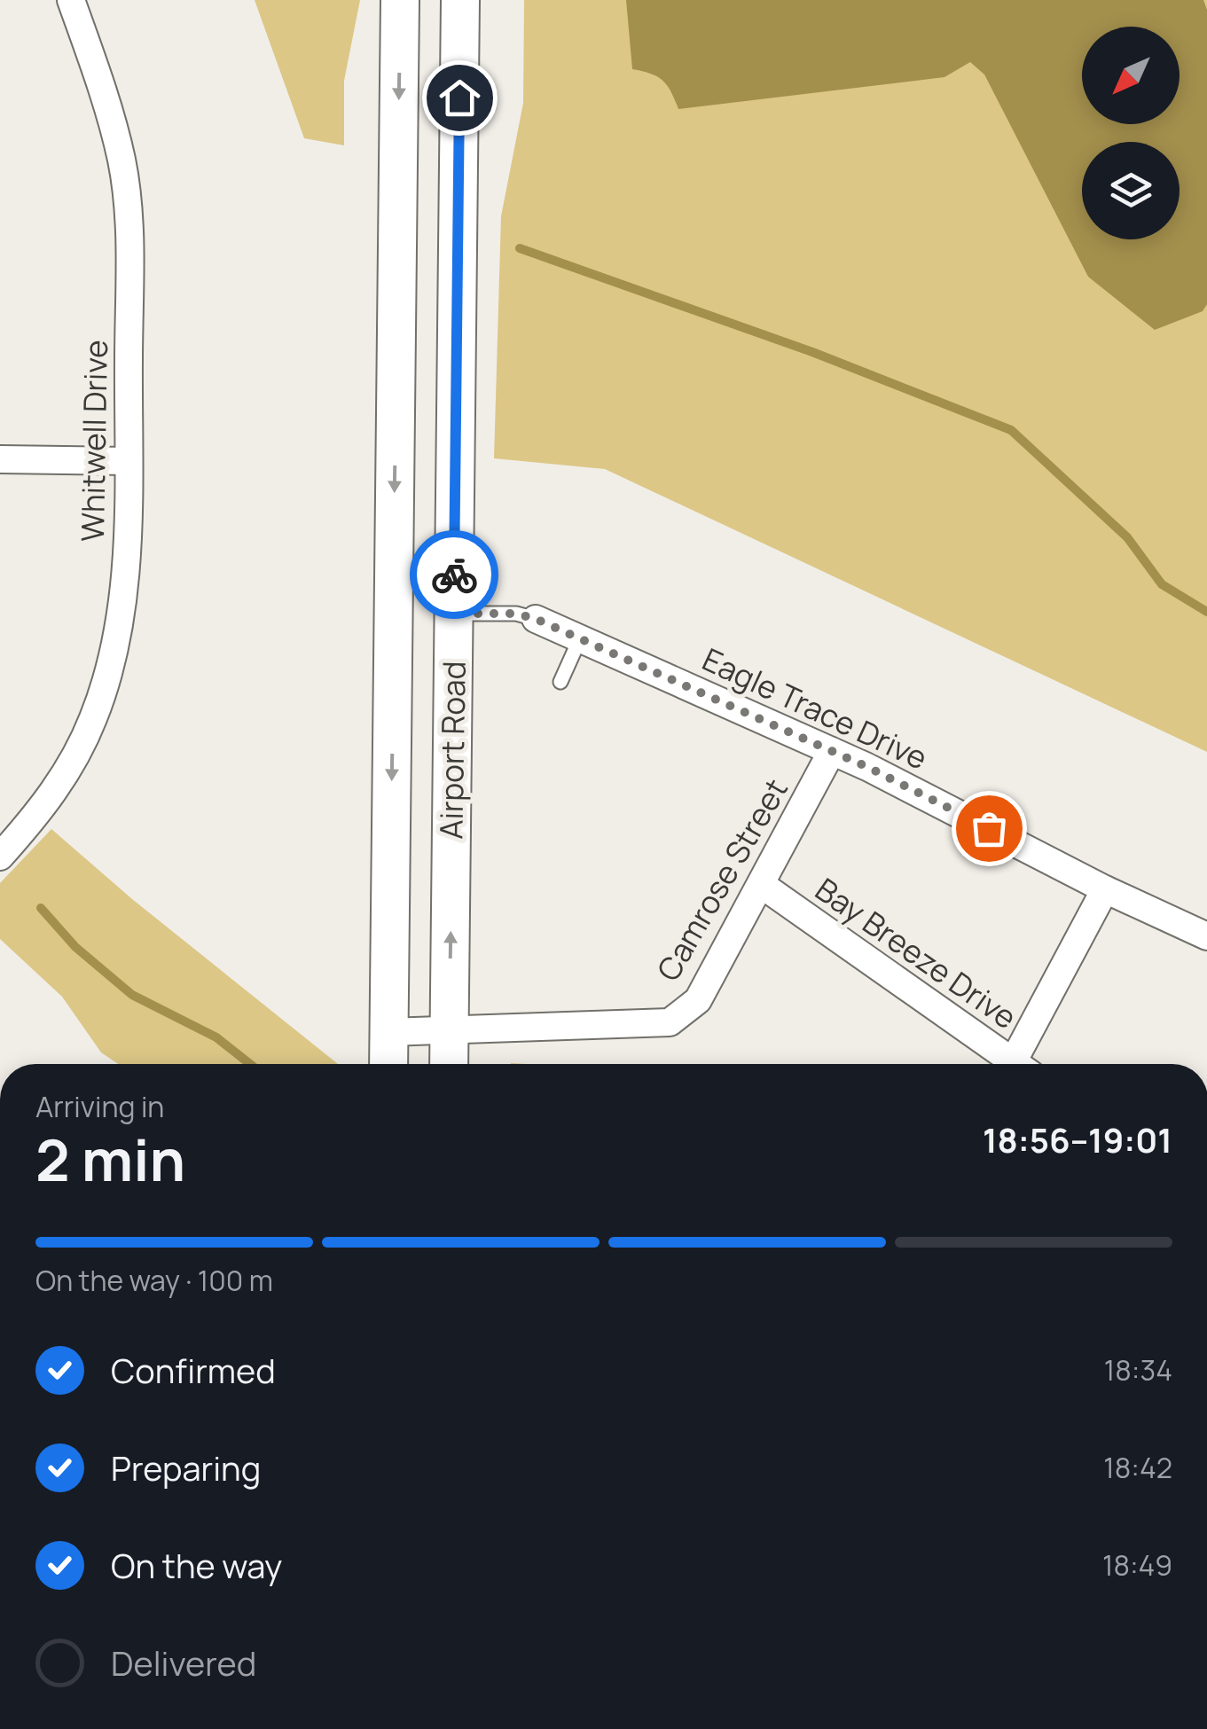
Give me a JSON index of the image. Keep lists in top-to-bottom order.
{
  "streets": {
    "main road": ["Airport Road"],
    "street": [
      "Whitwell Drive",
      "Eagle Trace Drive",
      "Camrose Street",
      "Bay Breeze Drive"
    ]
  },
  "crossings": [
    ["Eagle Trace Drive", "Camrose Street"],
    ["Airport Road", "Camrose Street"],
    ["Camrose Street", "Bay Breeze Drive"]
  ],
  "north": "bottom left",
  "page": {
    "heading": ["2 min", "Arriving in", "18:56–19:01"],
    "bar": "On the way · 100 m",
    "list": [
      ["Confirmed", "18:34"],
      ["Preparing", "18:42"],
      ["On the way", "18:49"],
      "Delivered"
    ]
  }
}
